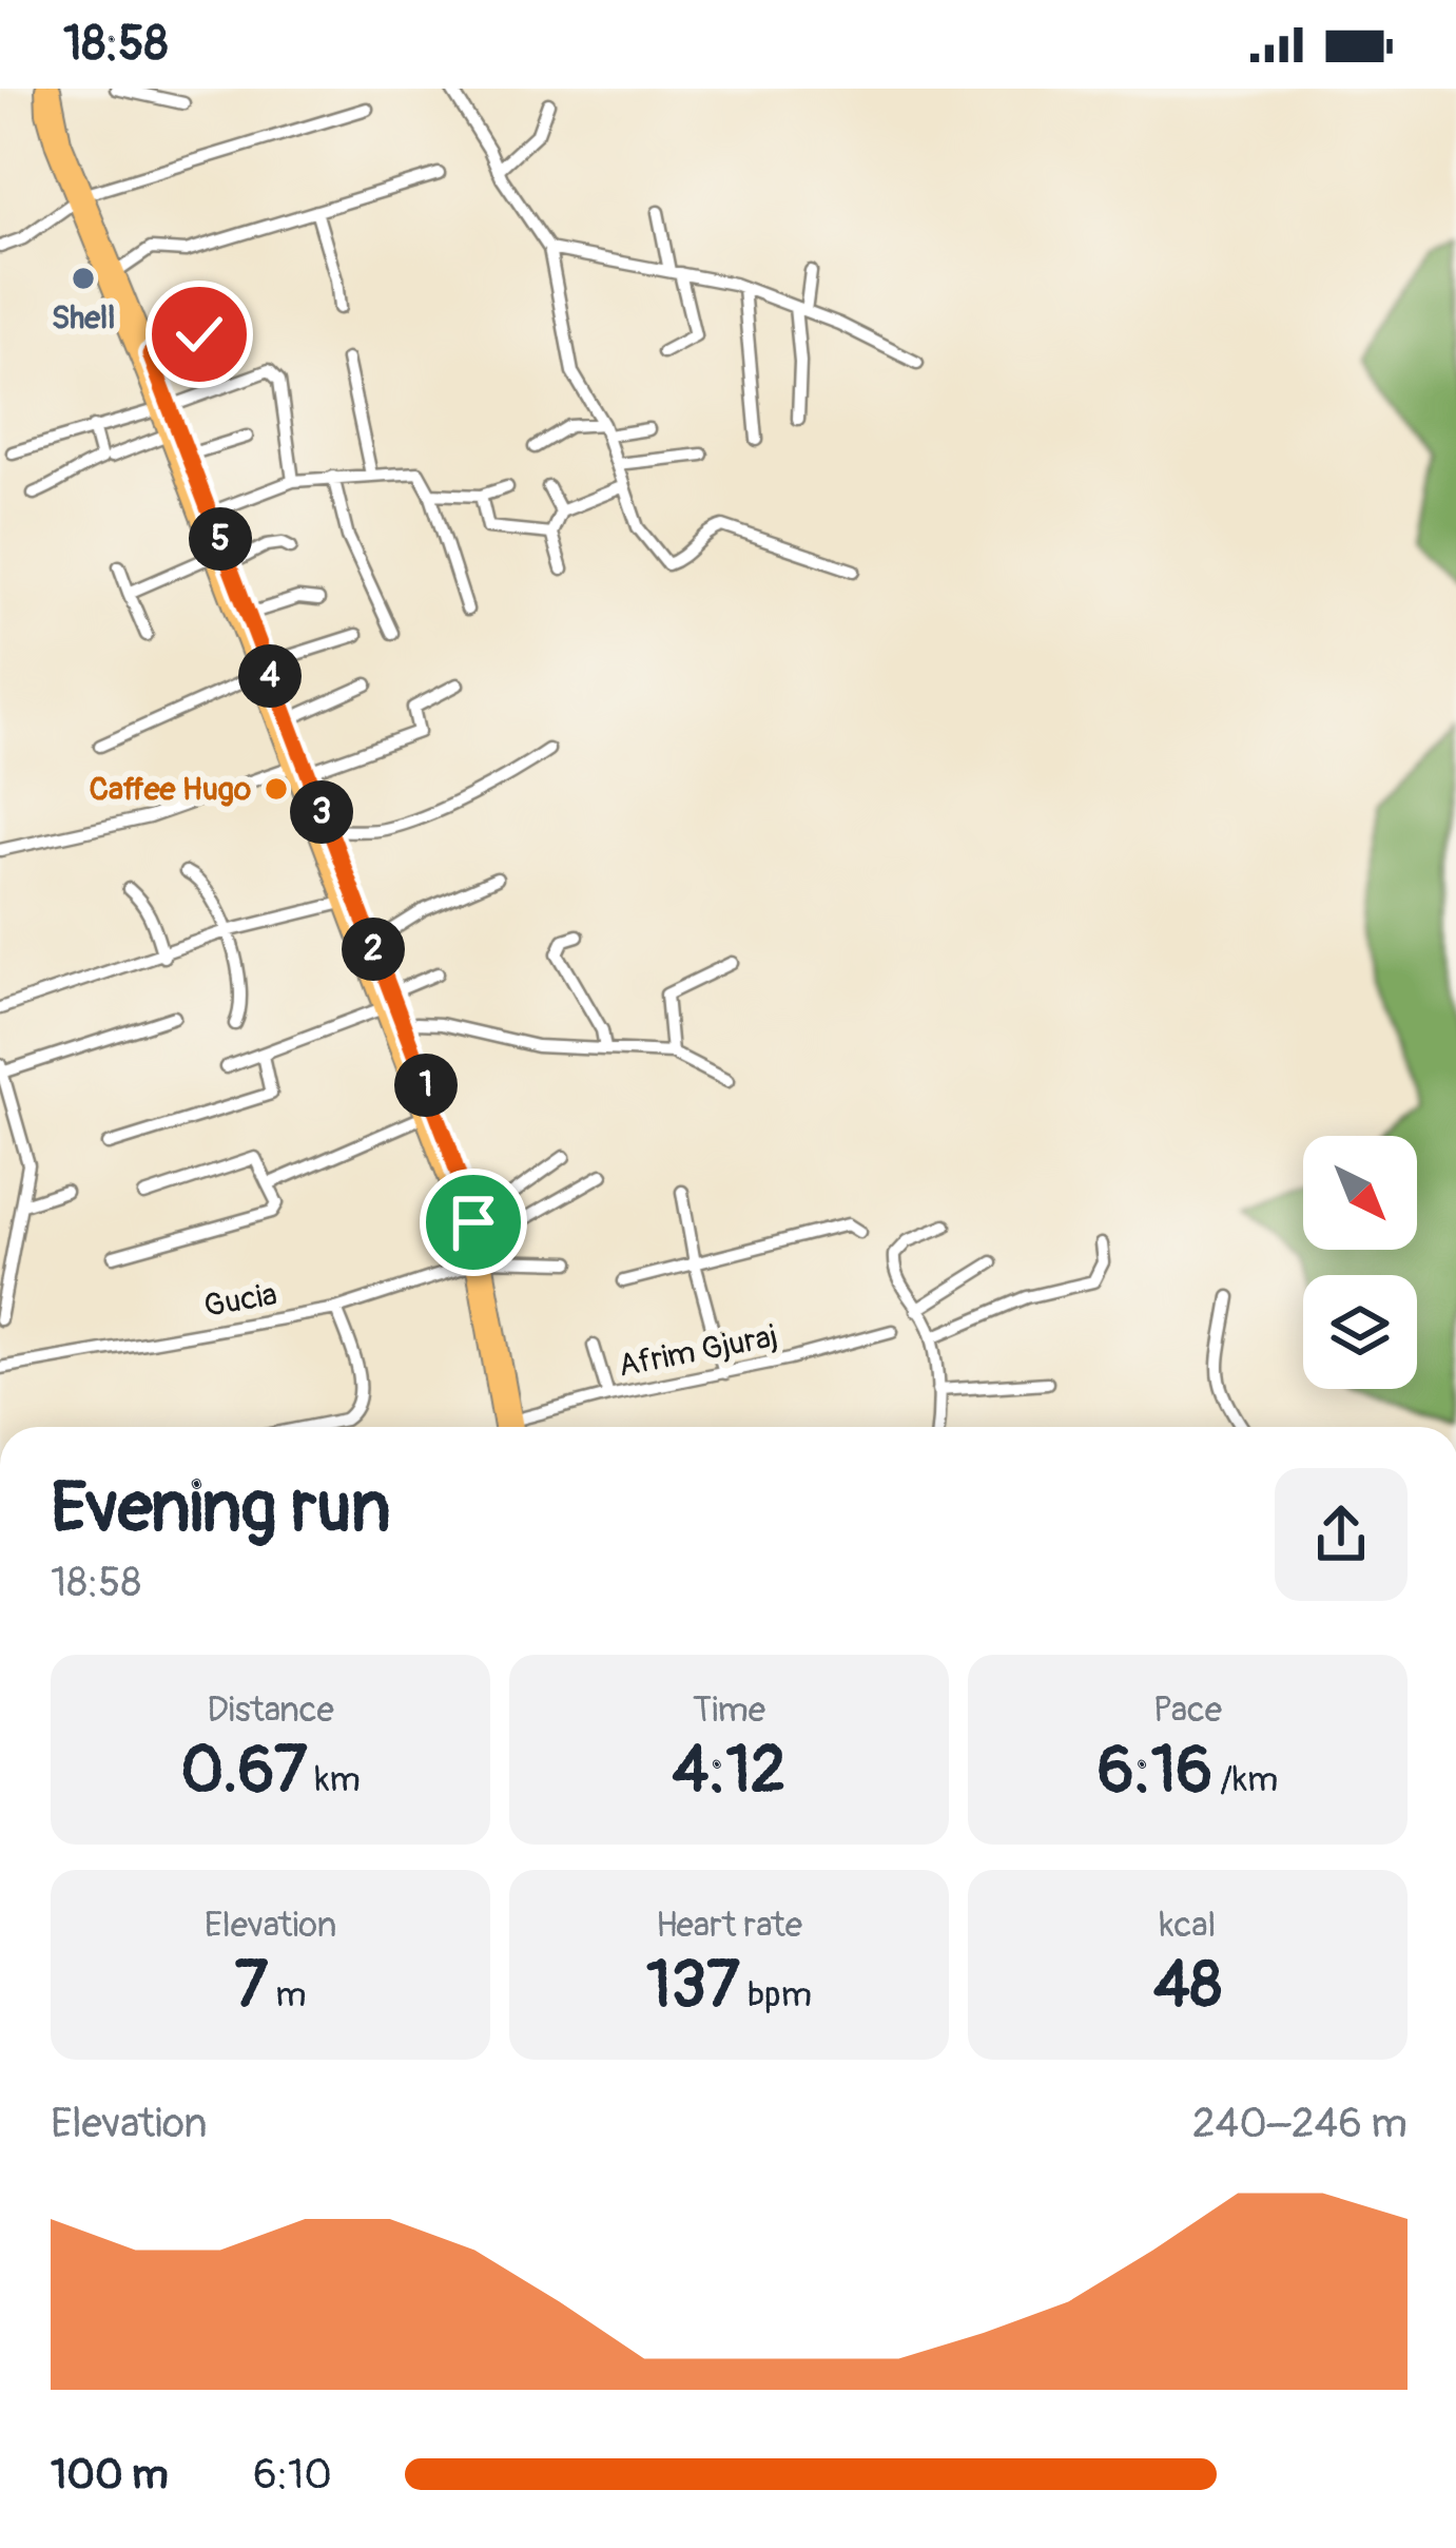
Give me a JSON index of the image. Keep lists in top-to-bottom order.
{
  "streets": {
    "street": ["Gucia", "Afrim Gjuraj"]
  },
  "places": ["Shell", "Caffee Hugo"],
  "north": "bottom right",
  "page": {
    "status": "18:58",
    "pins": [
      "5",
      "4",
      "3",
      "2",
      "1"
    ],
    "heading": ["Evening run", "18:58"],
    "stats": [
      ["Distance", "0.67 km"],
      ["Time", "4:12"],
      ["Pace", "6:16 /km"],
      ["Elevation", "7 m"],
      ["Heart rate", "137 bpm"],
      ["kcal", "48"]
    ],
    "chart": ["Elevation", "240–246 m"],
    "list": [
      {
        "name": "100 m",
        "note": "6:10"
      }
    ]
  }
}
